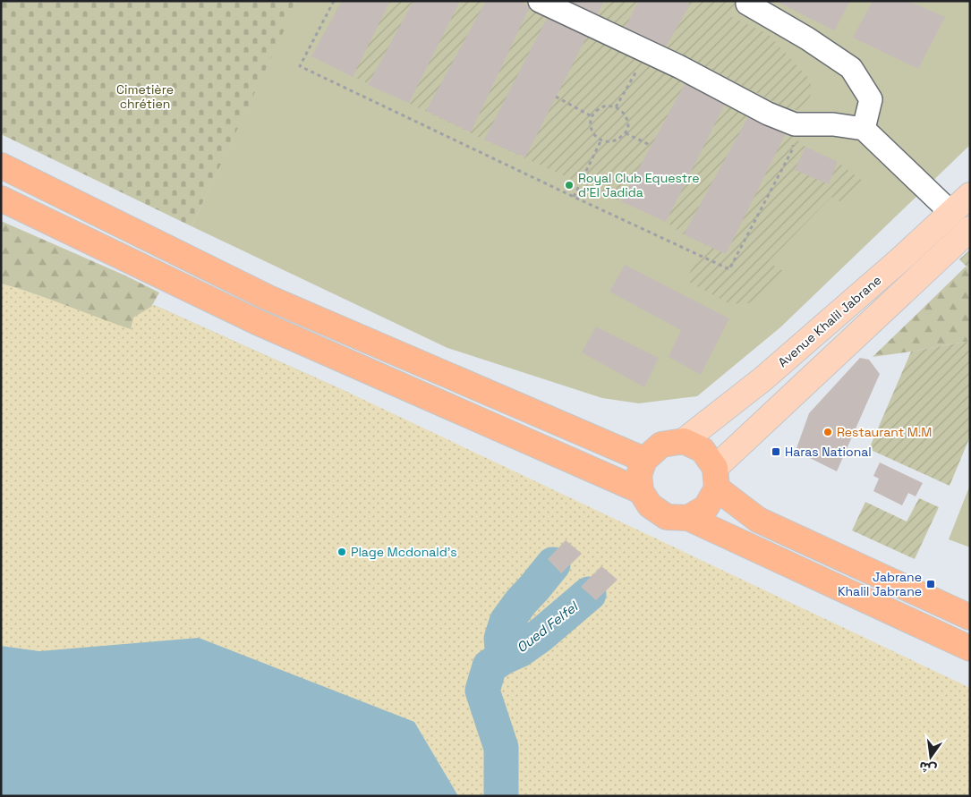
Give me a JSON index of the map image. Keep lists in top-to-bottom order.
{
  "streets": {
    "main road": ["Avenue Khalil Jabrane"]
  },
  "water": ["Oued Felfel"],
  "parks": ["Cimetière chrétien"],
  "places": {
    "other": ["Royal Club Equestre d'El Jadida", "Restaurant M.M", "Plage Mcdonald's"],
    "transit": ["Haras National", "Jabrane Khalil Jabrane"]
  },
  "north": "bottom"
}
